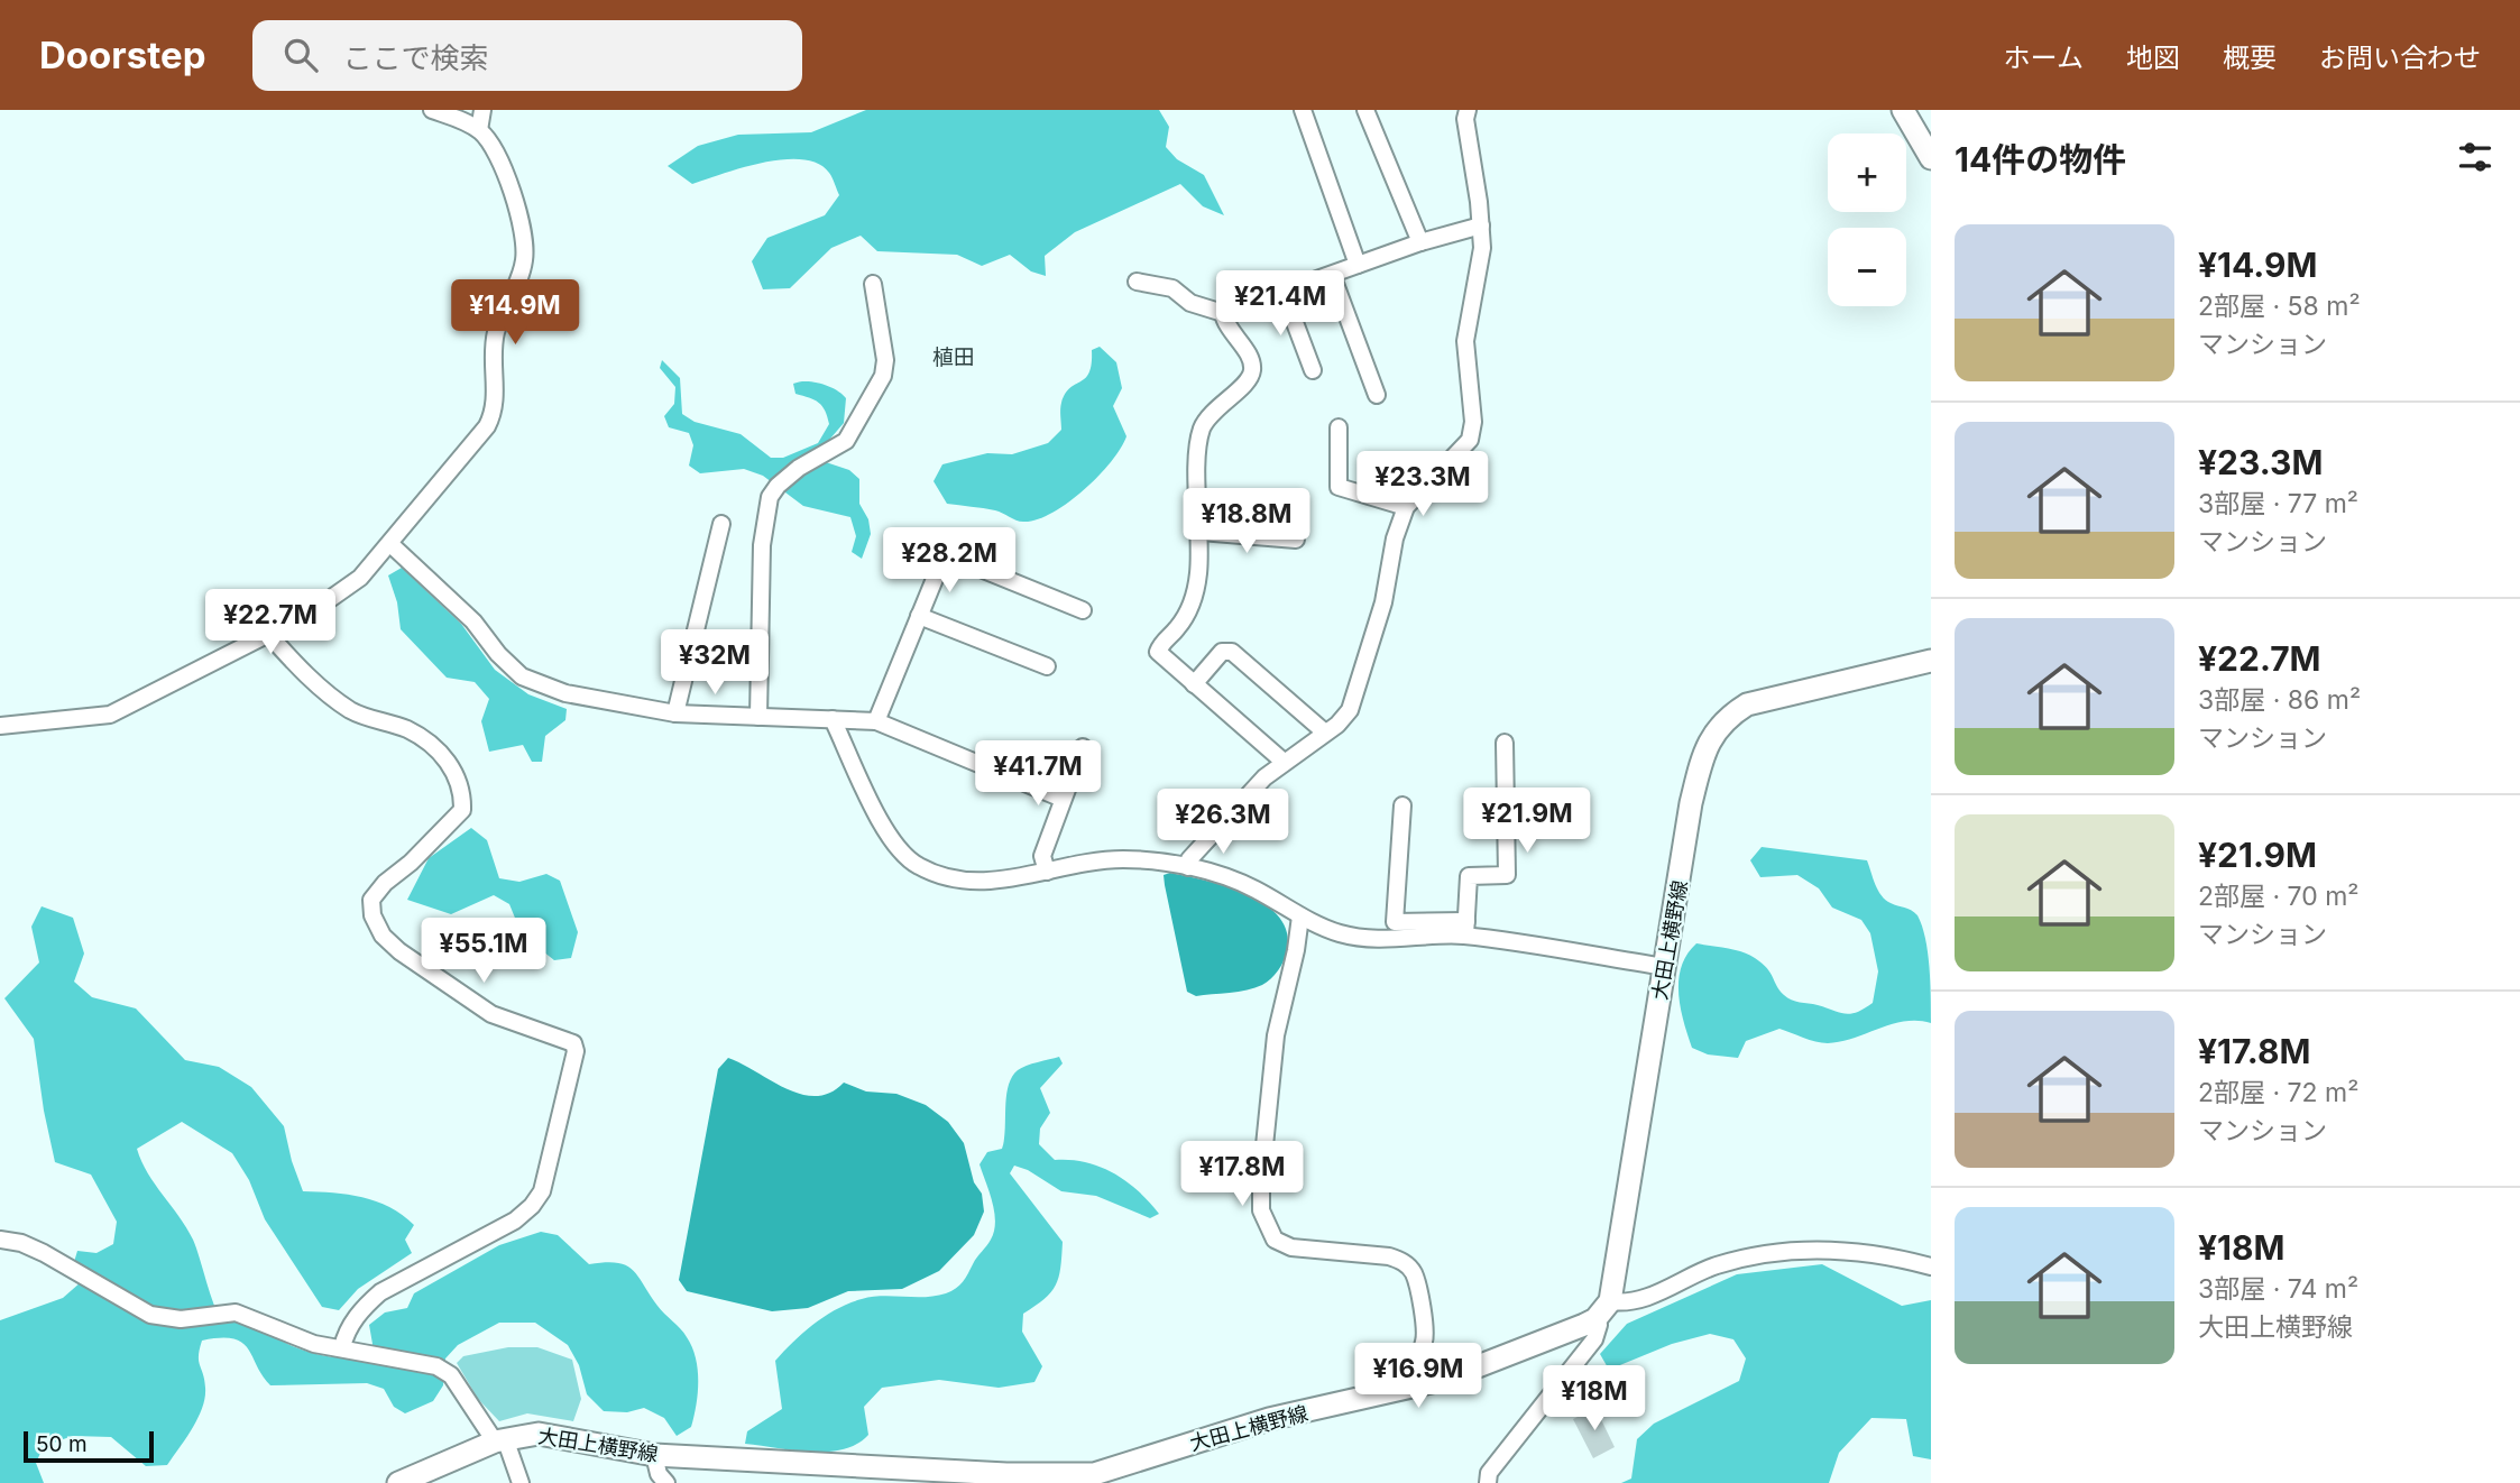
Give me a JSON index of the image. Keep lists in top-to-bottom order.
{
  "streets": {
    "main road": ["大田上横野線"]
  },
  "districts": ["植田"],
  "scale_bar": "50 m",
  "page": {
    "header": "Doorstep",
    "search": "ここで検索",
    "nav": [
      "ホーム",
      "地図",
      "概要",
      "お問い合わせ"
    ],
    "heading": "14件の物件",
    "map_buttons": ["+", "−"],
    "list": [
      {
        "name": "¥14.9M",
        "note": "2部屋 · 58 m² · マンション"
      },
      {
        "name": "¥23.3M",
        "note": "3部屋 · 77 m² · マンション"
      },
      {
        "name": "¥22.7M",
        "note": "3部屋 · 86 m² · マンション"
      },
      {
        "name": "¥21.9M",
        "note": "2部屋 · 70 m² · マンション"
      },
      {
        "name": "¥17.8M",
        "note": "2部屋 · 72 m² · マンション"
      },
      {
        "name": "¥18M",
        "note": "3部屋 · 74 m² · 大田上横野線"
      }
    ],
    "price": [
      "¥21.4M",
      "¥14.9M",
      "¥23.3M",
      "¥18.8M",
      "¥28.2M",
      "¥22.7M",
      "¥32M",
      "¥41.7M",
      "¥21.9M",
      "¥26.3M",
      "¥55.1M",
      "¥17.8M",
      "¥16.9M",
      "¥18M"
    ],
    "scale": "50 m"
  }
}
